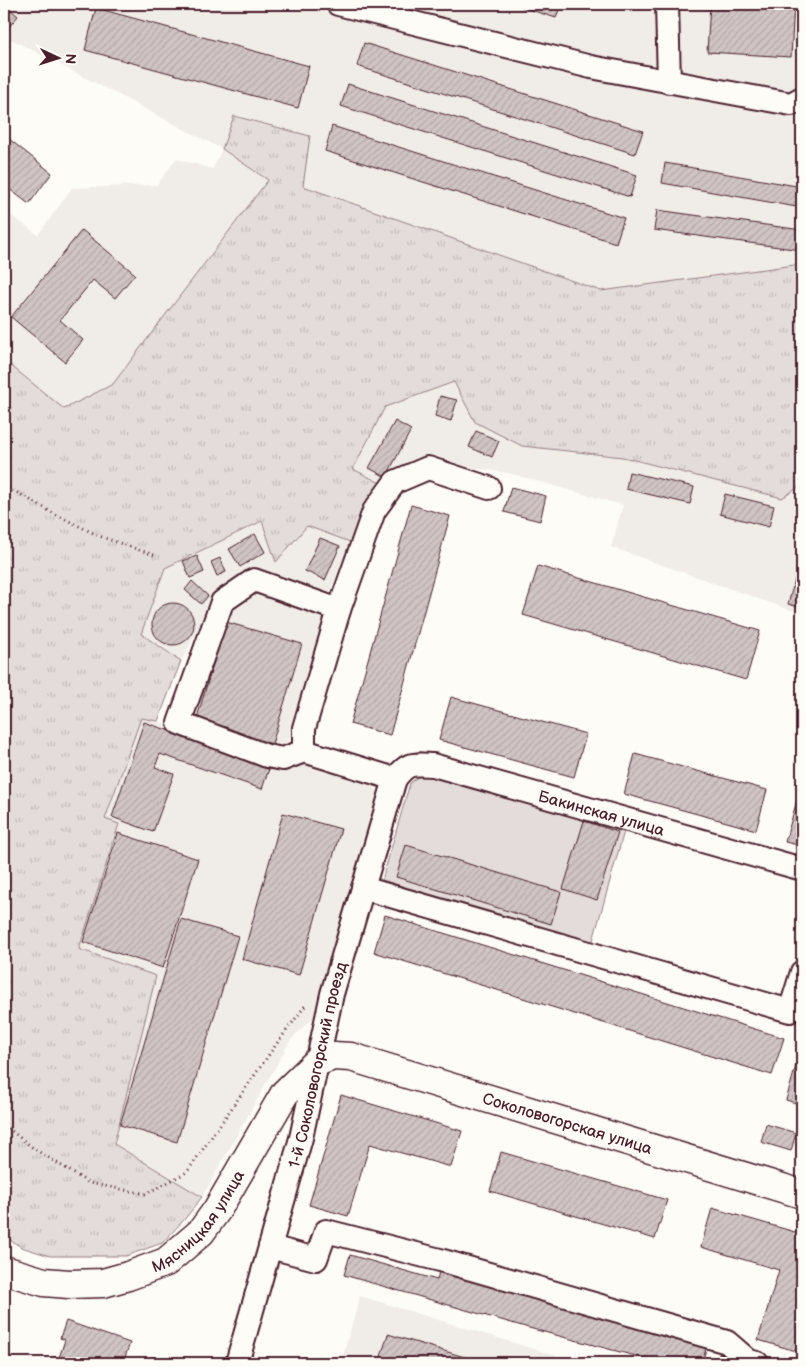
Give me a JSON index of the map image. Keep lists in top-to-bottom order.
{
  "streets": {
    "main road": ["Соколовогорская улица", "Мясницкая улица"],
    "street": ["Бакинская улица", "1-й Соколовогорский проезд"]
  },
  "crossings": [
    ["Бакинская улица", "1-й Соколовогорский проезд"],
    ["1-й Соколовогорский проезд", "Соколовогорская улица"],
    ["1-й Соколовогорский проезд", "Мясницкая улица"],
    ["Соколовогорская улица", "Мясницкая улица"]
  ],
  "north": "right"
}
